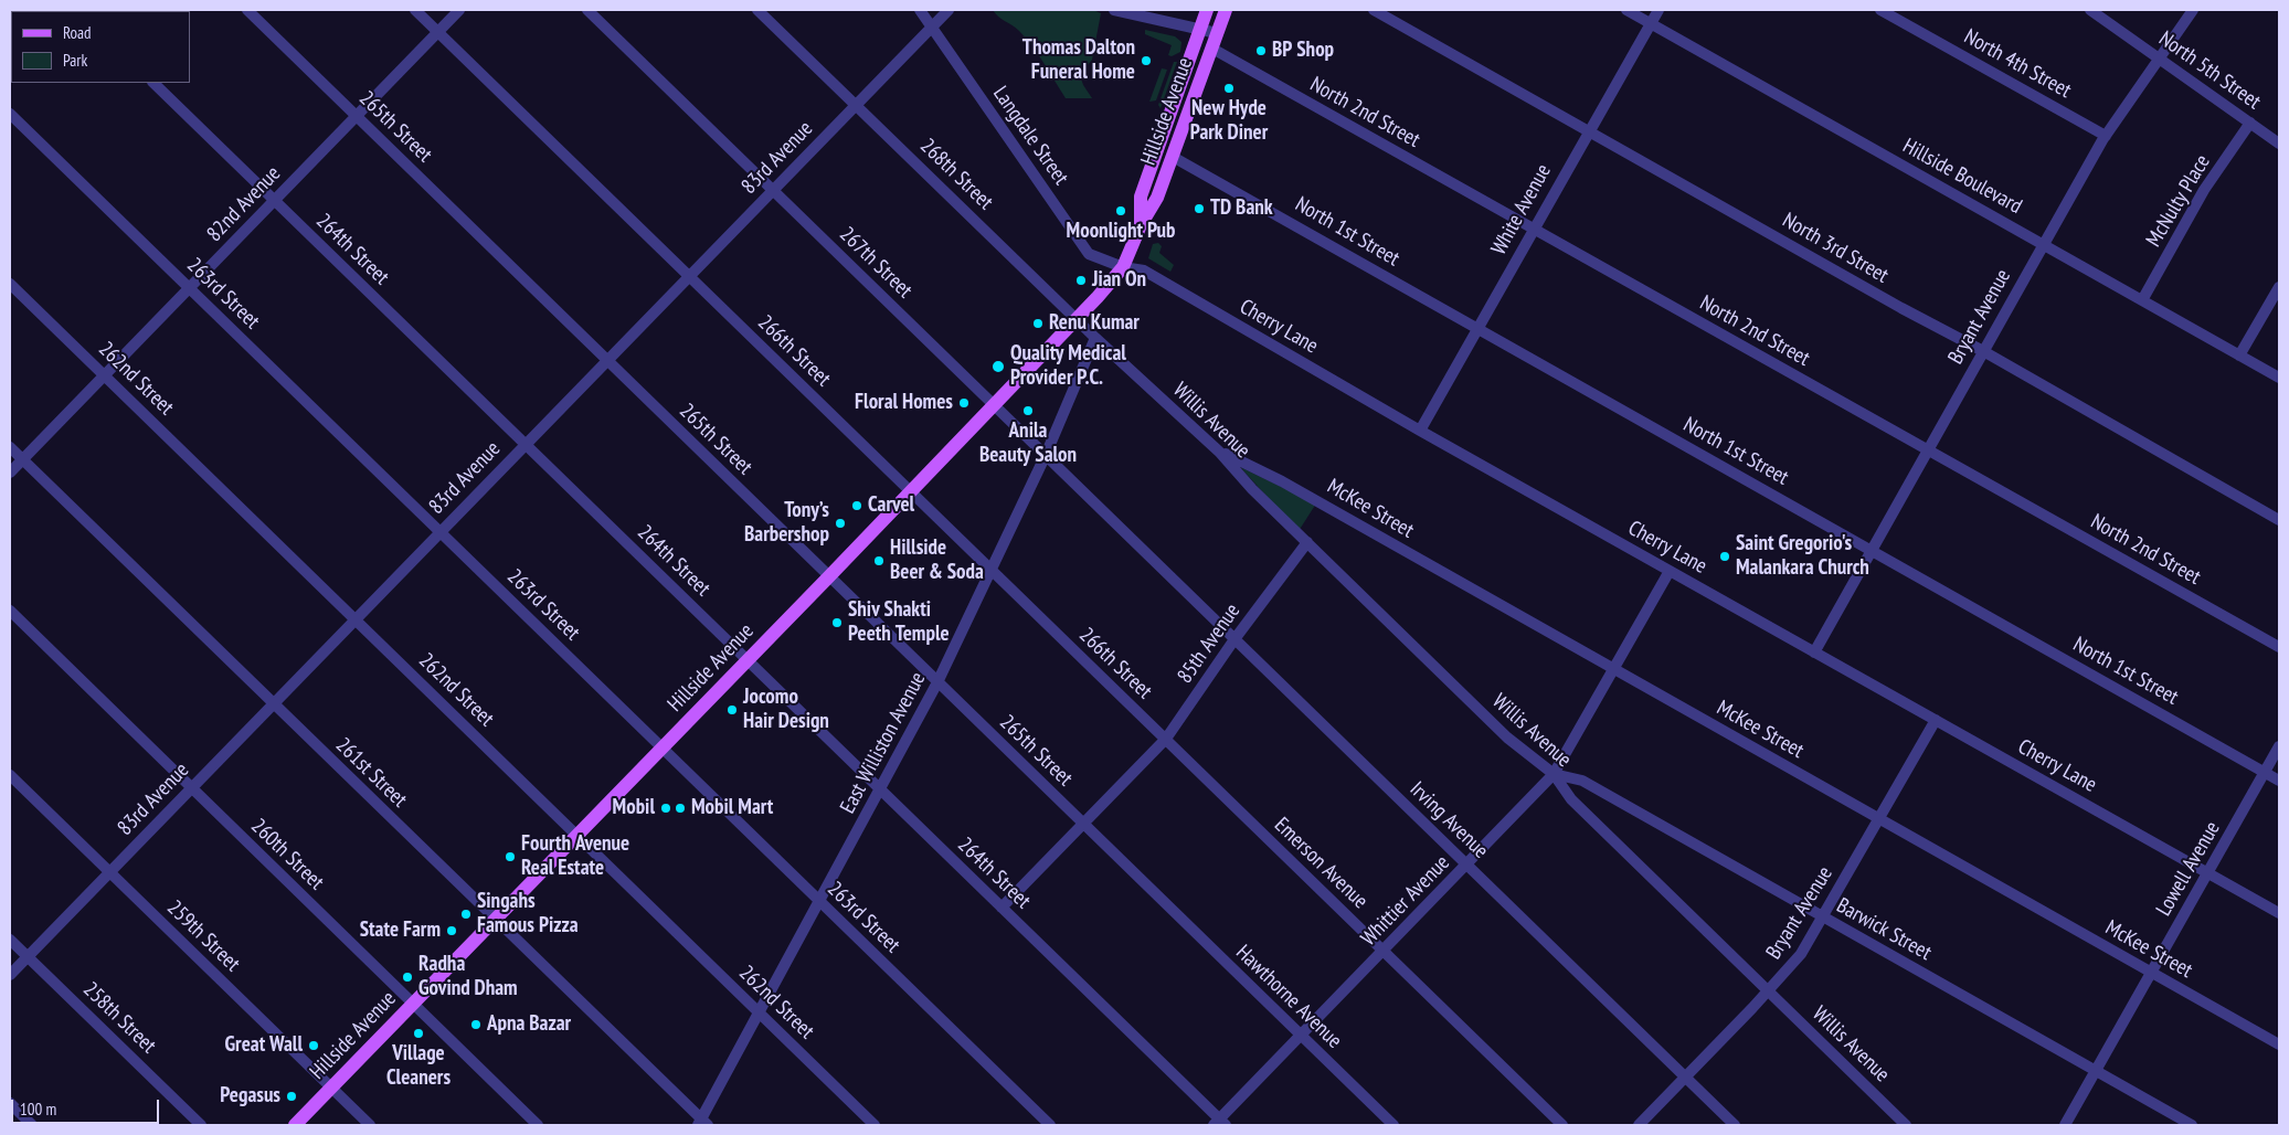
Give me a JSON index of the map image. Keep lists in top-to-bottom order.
{
  "streets": {
    "main road": ["Hillside Avenue"],
    "street": [
      "North 4th Street",
      "North 5th Street",
      "North 2nd Street",
      "265th Street",
      "Langdale Street",
      "83rd Avenue",
      "268th Street",
      "Hillside Boulevard",
      "McNulty Place",
      "82nd Avenue",
      "White Avenue",
      "North 1st Street",
      "North 3rd Street",
      "264th Street",
      "267th Street",
      "263rd Street",
      "Bryant Avenue",
      "Cherry Lane",
      "266th Street",
      "262nd Street",
      "Willis Avenue",
      "McKee Street",
      "85th Avenue",
      "East Williston Avenue",
      "261st Street",
      "Irving Avenue",
      "260th Street",
      "Emerson Avenue",
      "Lowell Avenue",
      "Whittier Avenue",
      "Barwick Street",
      "259th Street",
      "Hawthorne Avenue",
      "258th Street"
    ]
  },
  "crossings": [
    ["North 4th Street", "Bryant Avenue"],
    ["North 5th Street", "McNulty Place"],
    ["North 5th Street", "Bryant Avenue"],
    ["Hillside Avenue", "North 2nd Street"],
    ["Hillside Avenue", "265th Street"],
    ["Hillside Avenue", "Langdale Street"],
    ["Hillside Avenue", "268th Street"],
    ["Hillside Avenue", "North 1st Street"],
    ["Hillside Avenue", "264th Street"],
    ["Hillside Avenue", "267th Street"],
    ["Hillside Avenue", "263rd Street"],
    ["Hillside Avenue", "Cherry Lane"],
    ["Hillside Avenue", "266th Street"],
    ["Hillside Avenue", "262nd Street"],
    ["Hillside Avenue", "261st Street"],
    ["Hillside Avenue", "260th Street"],
    ["Hillside Avenue", "259th Street"],
    ["North 2nd Street", "White Avenue"],
    ["North 2nd Street", "Bryant Avenue"],
    ["265th Street", "83rd Avenue"],
    ["265th Street", "82nd Avenue"],
    ["265th Street", "85th Avenue"],
    ["265th Street", "East Williston Avenue"],
    ["265th Street", "Hawthorne Avenue"],
    ["Langdale Street", "83rd Avenue"],
    ["Langdale Street", "Cherry Lane"],
    ["83rd Avenue", "268th Street"],
    ["83rd Avenue", "264th Street"],
    ["83rd Avenue", "267th Street"],
    ["83rd Avenue", "263rd Street"],
    ["83rd Avenue", "266th Street"],
    ["83rd Avenue", "262nd Street"],
    ["83rd Avenue", "261st Street"],
    ["83rd Avenue", "260th Street"],
    ["83rd Avenue", "259th Street"],
    ["83rd Avenue", "258th Street"],
    ["268th Street", "Willis Avenue"],
    ["268th Street", "East Williston Avenue"],
    ["Hillside Boulevard", "McNulty Place"],
    ["Hillside Boulevard", "White Avenue"],
    ["Hillside Boulevard", "Bryant Avenue"],
    ["82nd Avenue", "264th Street"],
    ["82nd Avenue", "263rd Street"],
    ["82nd Avenue", "266th Street"],
    ["82nd Avenue", "262nd Street"],
    ["82nd Avenue", "261st Street"],
    ["White Avenue", "North 1st Street"],
    ["White Avenue", "North 3rd Street"],
    ["White Avenue", "Cherry Lane"],
    ["North 1st Street", "Bryant Avenue"],
    ["North 1st Street", "Lowell Avenue"],
    ["North 3rd Street", "Bryant Avenue"],
    ["264th Street", "85th Avenue"],
    ["264th Street", "East Williston Avenue"],
    ["264th Street", "Whittier Avenue"],
    ["267th Street", "East Williston Avenue"],
    ["267th Street", "Irving Avenue"],
    ["263rd Street", "East Williston Avenue"],
    ["Bryant Avenue", "Cherry Lane"],
    ["Bryant Avenue", "Willis Avenue"],
    ["Bryant Avenue", "McKee Street"],
    ["Bryant Avenue", "Irving Avenue"],
    ["Bryant Avenue", "Barwick Street"],
    ["Cherry Lane", "Lowell Avenue"],
    ["Cherry Lane", "Whittier Avenue"],
    ["266th Street", "East Williston Avenue"],
    ["266th Street", "Emerson Avenue"],
    ["262nd Street", "East Williston Avenue"],
    ["Willis Avenue", "McKee Street"],
    ["Willis Avenue", "85th Avenue"],
    ["Willis Avenue", "Whittier Avenue"],
    ["Willis Avenue", "Barwick Street"],
    ["McKee Street", "Lowell Avenue"],
    ["McKee Street", "Whittier Avenue"],
    ["85th Avenue", "Irving Avenue"],
    ["85th Avenue", "Emerson Avenue"],
    ["East Williston Avenue", "261st Street"],
    ["Irving Avenue", "Whittier Avenue"],
    ["Emerson Avenue", "Whittier Avenue"],
    ["Lowell Avenue", "Barwick Street"],
    ["Whittier Avenue", "Barwick Street"],
    ["Whittier Avenue", "Hawthorne Avenue"]
  ],
  "places": [
    "BP Shop",
    "Thomas Dalton Funeral Home",
    "New Hyde Park Diner",
    "TD Bank",
    "Moonlight Pub",
    "Jian On",
    "Renu Kumar",
    "Quality Medical Provider P.C.",
    "Floral Homes",
    "Anila Beauty Salon",
    "Carvel",
    "Tony’s Barbershop",
    "Saint Gregorio's Malankara Church",
    "Hillside Beer & Soda",
    "Shiv Shakti Peeth Temple",
    "Jocomo Hair Design",
    "Mobil",
    "Mobil Mart",
    "Fourth Avenue Real Estate",
    "Singahs Famous Pizza",
    "State Farm",
    "Radha Govind Dham",
    "Apna Bazar",
    "Village Cleaners",
    "Great Wall",
    "Pegasus"
  ],
  "legend": ["Road", "Park"],
  "scale_bar": "100 m"
}
